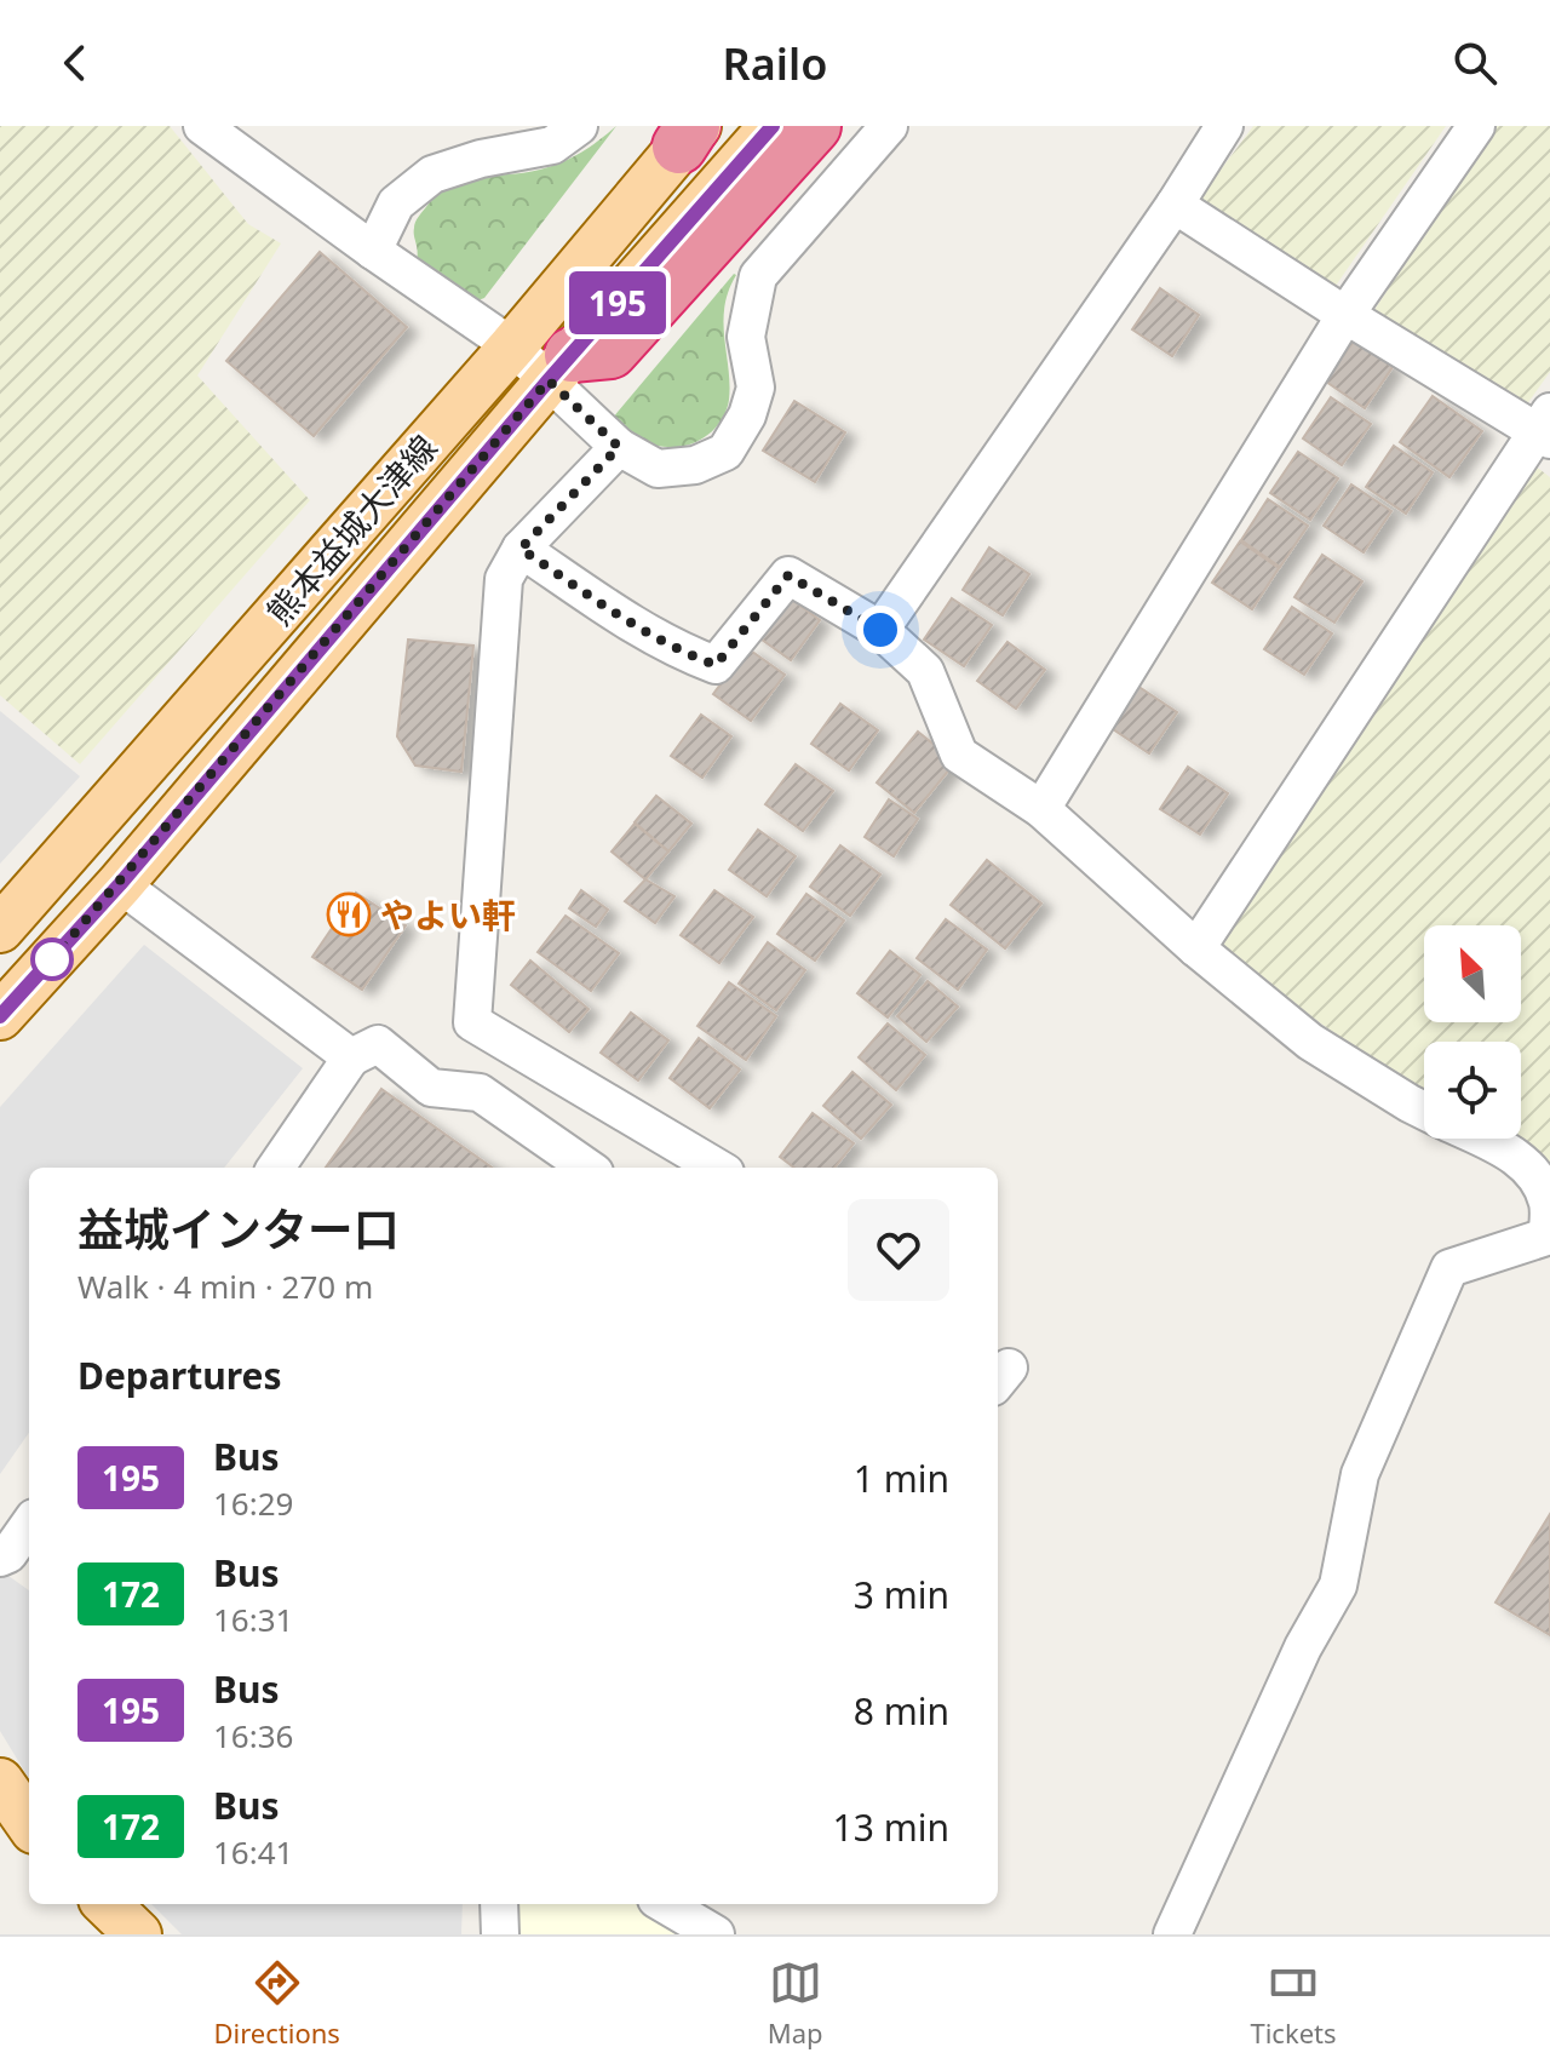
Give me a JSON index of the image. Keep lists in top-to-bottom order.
{
  "streets": {
    "main road": ["熊本益城大津線"]
  },
  "places": {
    "restaurant": ["やよい軒"]
  },
  "lines": ["bus line 195"],
  "north": "top left",
  "page": {
    "header": "Railo",
    "on_map": "195",
    "heading": [
      ["益城インター口", "Walk · 4 min · 270 m"],
      "Departures"
    ],
    "list": [
      {
        "mark": "195",
        "name": "Bus",
        "note": "16:29",
        "value": "1 min"
      },
      {
        "mark": "172",
        "name": "Bus",
        "note": "16:31",
        "value": "3 min"
      },
      {
        "mark": "195",
        "name": "Bus",
        "note": "16:36",
        "value": "8 min"
      },
      {
        "mark": "172",
        "name": "Bus",
        "note": "16:41",
        "value": "13 min"
      }
    ],
    "tabs": ["Directions", "Map", "Tickets"]
  }
}
